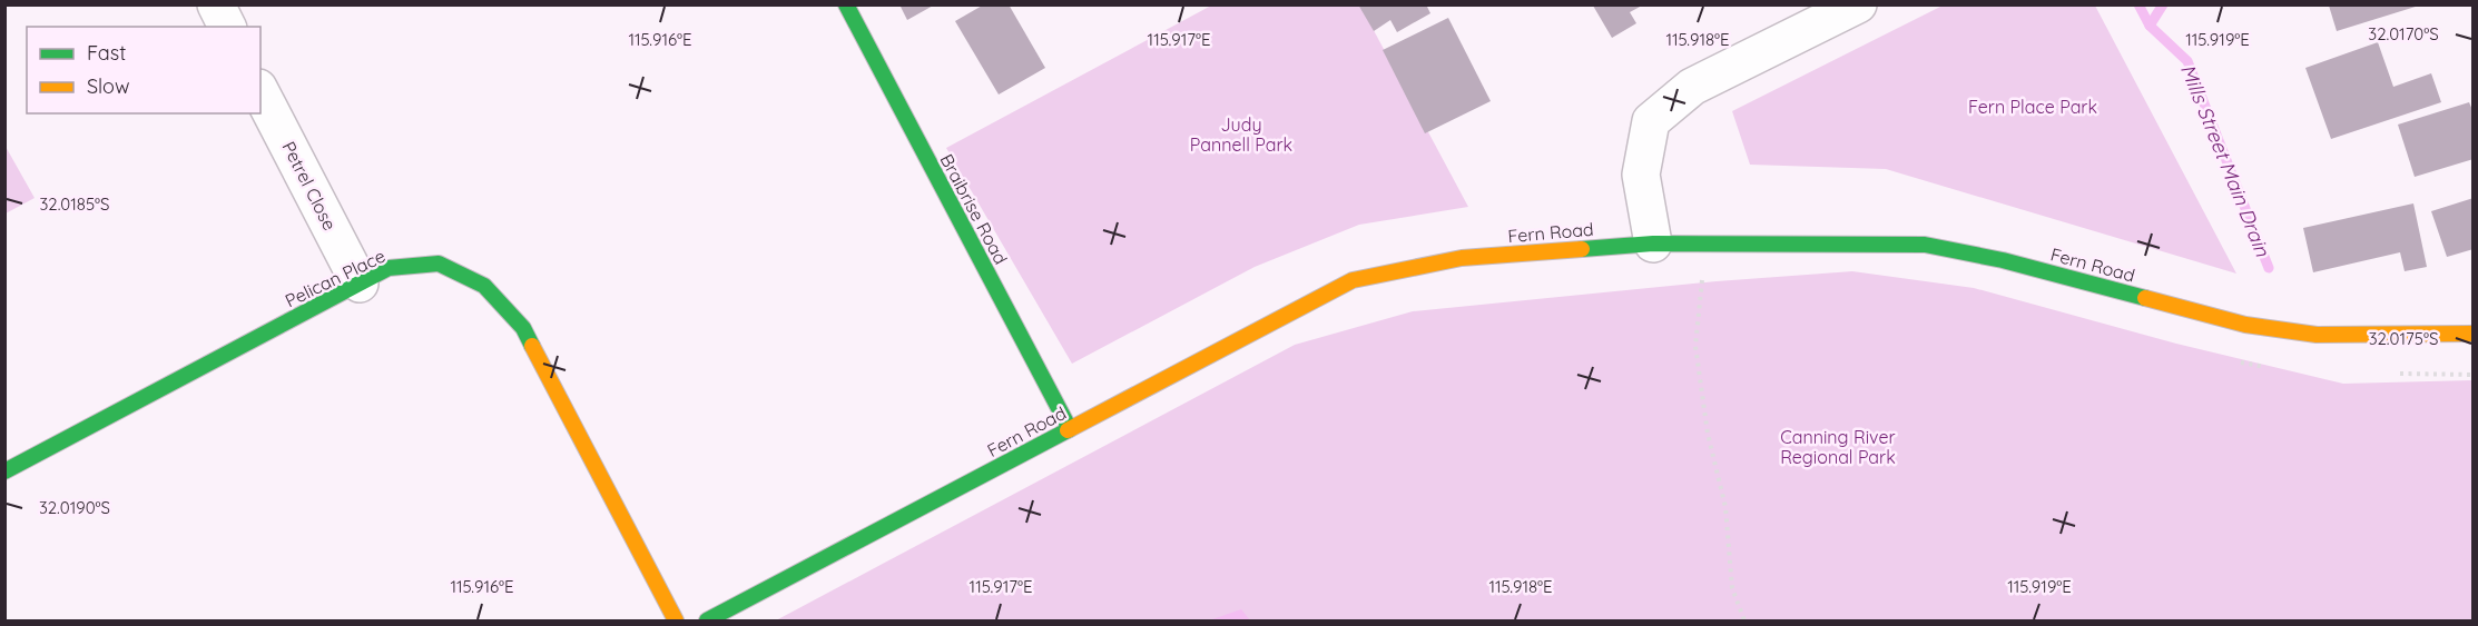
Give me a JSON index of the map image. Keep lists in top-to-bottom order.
{
  "streets": {
    "street": [
      "Petrel Close",
      "Braibrise Road",
      "Fern Road",
      "Pelican Place"
    ]
  },
  "crossings": [
    ["Petrel Close", "Pelican Place"],
    ["Braibrise Road", "Fern Road"]
  ],
  "water": ["Mills Street Main Drain"],
  "parks": ["Fern Place Park", "Judy Pannell Park", "Canning River Regional Park"],
  "legend": ["Fast", "Slow"],
  "coordinates": [
    "32.0170°S",
    "115.916°E",
    "115.917°E",
    "115.918°E",
    "115.919°E",
    "32.0185°S",
    "32.0175°S",
    "32.0190°S"
  ]
}
